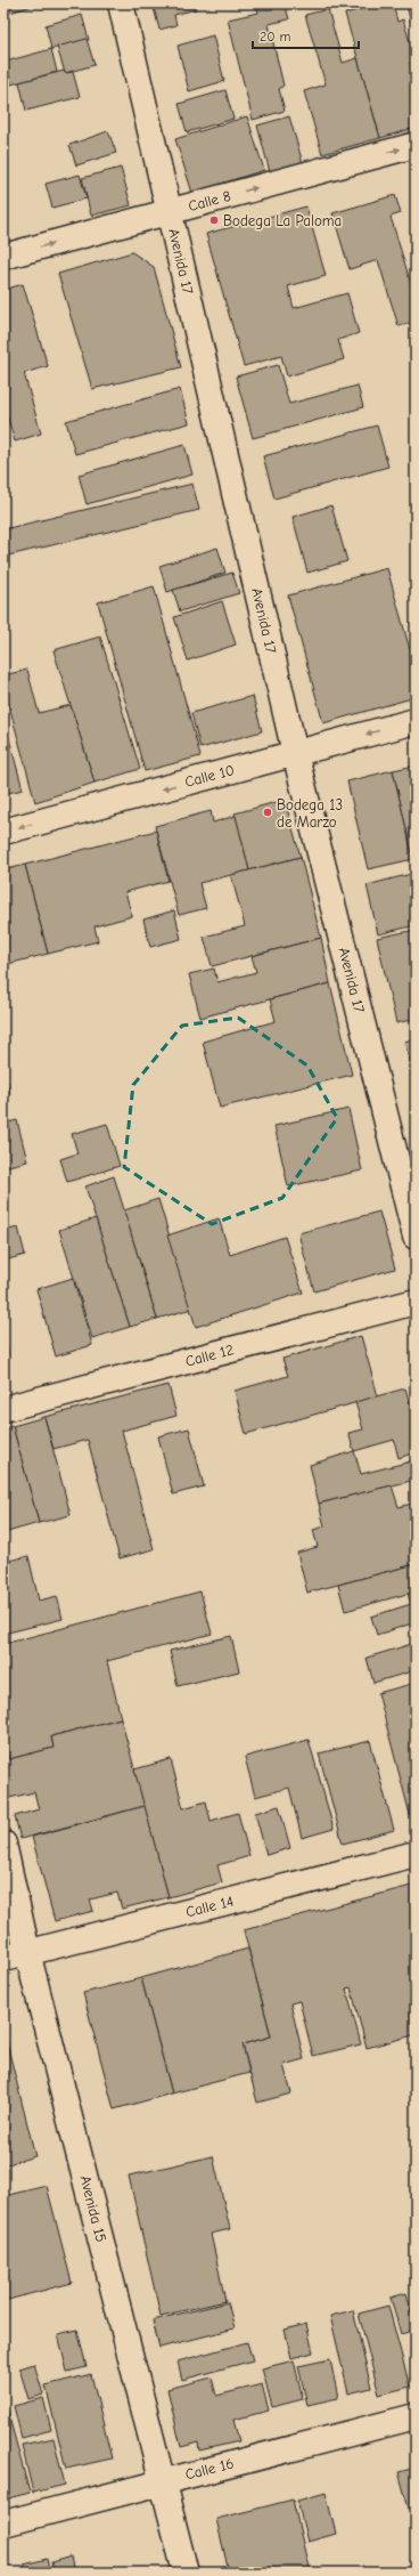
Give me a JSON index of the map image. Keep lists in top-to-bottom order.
{
  "streets": {
    "street": [
      "Calle 8",
      "Avenida 17",
      "Calle 10",
      "Calle 12",
      "Calle 14",
      "Avenida 15",
      "Calle 16"
    ]
  },
  "crossings": [
    ["Calle 8", "Avenida 17"],
    ["Avenida 17", "Calle 10"],
    ["Calle 14", "Avenida 15"],
    ["Avenida 15", "Calle 16"]
  ],
  "one_way": ["Calle 8", "Calle 10"],
  "places": ["Bodega La Paloma", "Bodega 13 de Marzo"],
  "scale_bar": "20 m"
}
